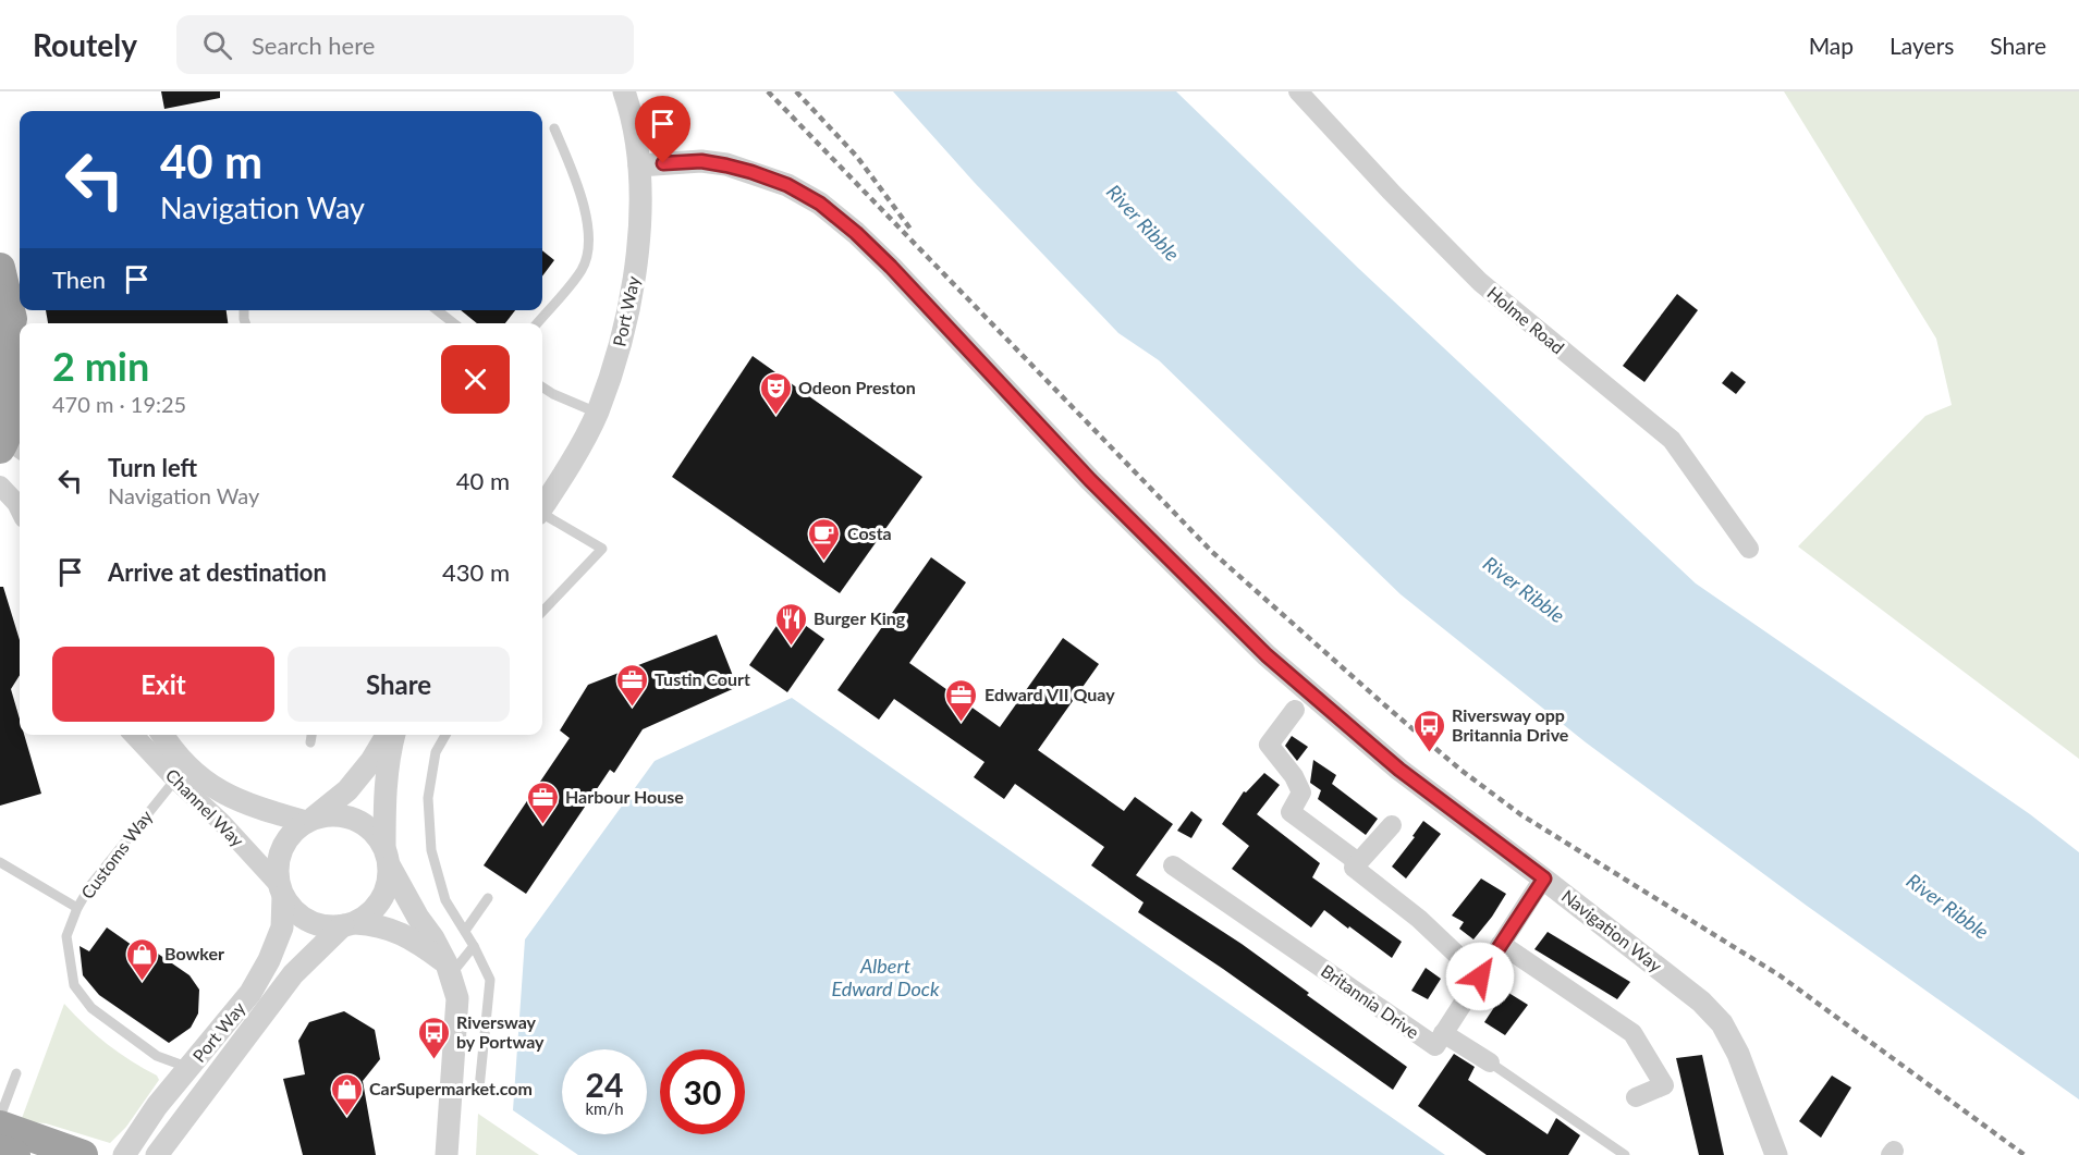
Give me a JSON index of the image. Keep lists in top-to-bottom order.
{
  "streets": {
    "street": [
      "Port Way",
      "Holme Road",
      "Channel Way",
      "Navigation Way",
      "Britannia Drive"
    ],
    "lane": ["Customs Way"]
  },
  "crossings": [
    ["Port Way", "Channel Way"],
    ["Port Way", "Customs Way"],
    ["Port Way", "Navigation Way"],
    ["Channel Way", "Customs Way"],
    ["Navigation Way", "Britannia Drive"]
  ],
  "water": ["River Ribble", "Albert Edward Dock"],
  "places": {
    "theatre": ["Odeon Preston"],
    "cafe": ["Costa"],
    "restaurant": ["Burger King"],
    "office": ["Tustin Court", "Edward VII Quay", "Harbour House"],
    "bus stop": ["Riversway opp Britannia Drive", "Riversway by Portway"],
    "shop": ["Bowker", "CarSupermarket.com"]
  },
  "page": {
    "header": "Routely",
    "search": "Search here",
    "nav": ["Map", "Layers", "Share"],
    "turn": ["40 m", "Navigation Way"],
    "then": "Then",
    "heading": ["2 min", "470 m · 19:25"],
    "list": [
      {
        "name": "Turn left",
        "note": "Navigation Way",
        "value": "40 m"
      },
      {
        "name": "Arrive at destination",
        "value": "430 m"
      }
    ],
    "buttons": ["Exit", "Share"],
    "speed": "24 km/h",
    "limit": "30"
  }
}
